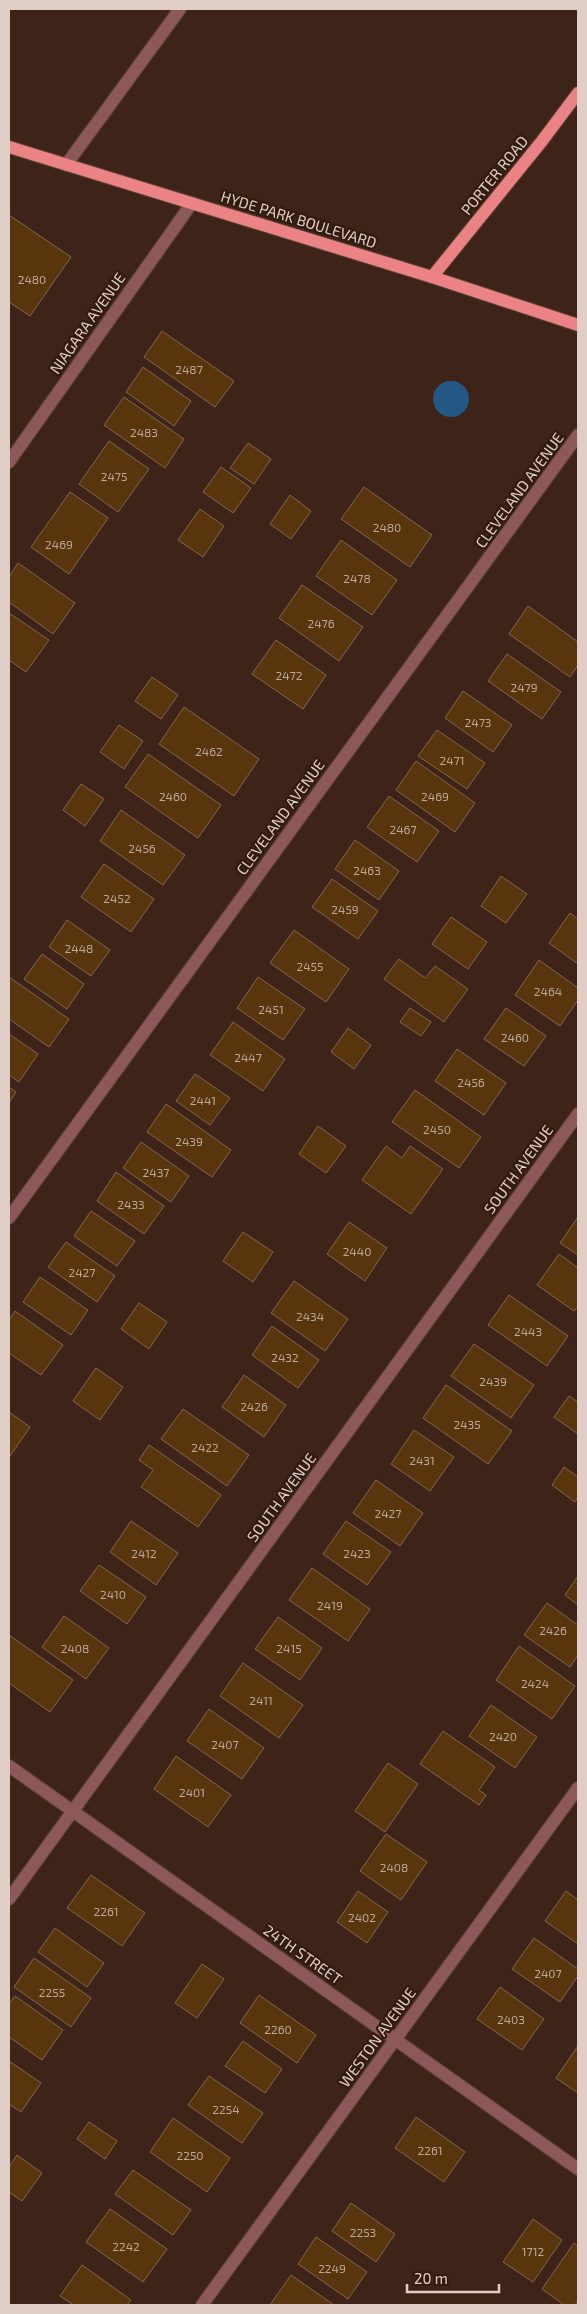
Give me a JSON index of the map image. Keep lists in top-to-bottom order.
{
  "streets": {
    "main road": ["PORTER ROAD", "HYDE PARK BOULEVARD"],
    "street": [
      "NIAGARA AVENUE",
      "CLEVELAND AVENUE",
      "SOUTH AVENUE",
      "24TH STREET",
      "WESTON AVENUE"
    ]
  },
  "crossings": [
    ["PORTER ROAD", "HYDE PARK BOULEVARD"],
    ["HYDE PARK BOULEVARD", "NIAGARA AVENUE"],
    ["SOUTH AVENUE", "24TH STREET"],
    ["24TH STREET", "WESTON AVENUE"]
  ],
  "house_numbers": [
    "2480",
    "2487",
    "2483",
    "2475",
    "2480",
    "2469",
    "2478",
    "2476",
    "2472",
    "2479",
    "2473",
    "2462",
    "2471",
    "2460",
    "2469",
    "2467",
    "2456",
    "2463",
    "2452",
    "2459",
    "2448",
    "2455",
    "2464",
    "2451",
    "2460",
    "2447",
    "2456",
    "2441",
    "2450",
    "2439",
    "2437",
    "2433",
    "2440",
    "2427",
    "2434",
    "2443",
    "2432",
    "2439",
    "2426",
    "2435",
    "2422",
    "2431",
    "2427",
    "2412",
    "2423",
    "2410",
    "2419",
    "2426",
    "2408",
    "2415",
    "2424",
    "2411",
    "2420",
    "2407",
    "2401",
    "2408",
    "2261",
    "2402",
    "2407",
    "2255",
    "2403",
    "2260",
    "2254",
    "2261",
    "2250",
    "2253",
    "2242",
    "1712",
    "2249"
  ],
  "scale_bar": "20 m"
}
